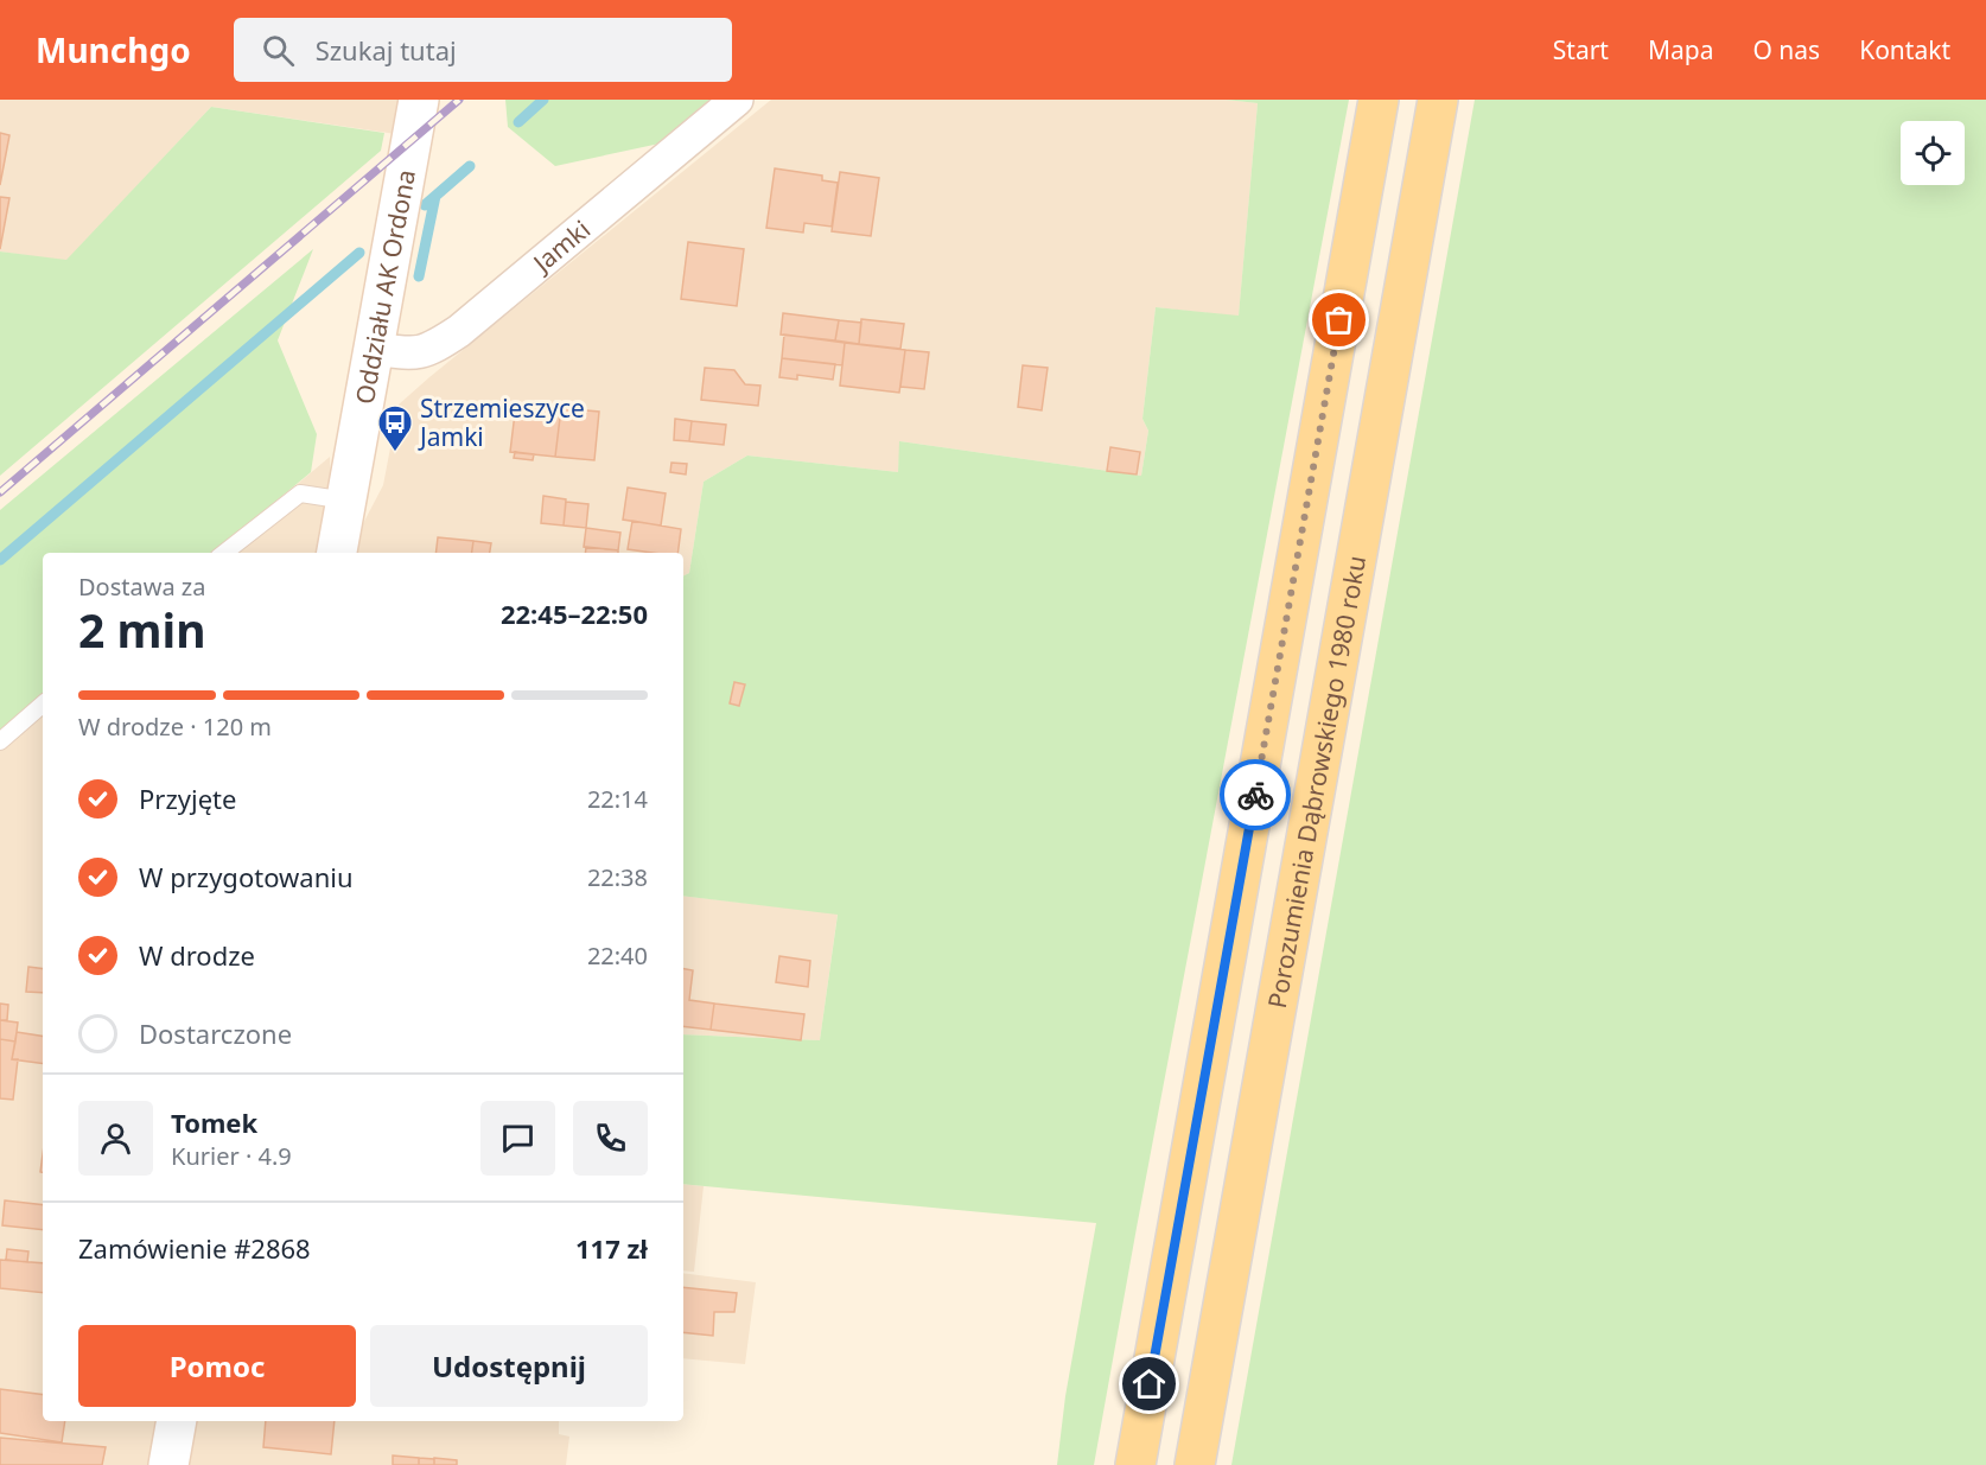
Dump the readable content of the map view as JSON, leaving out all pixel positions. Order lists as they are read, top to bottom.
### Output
{
  "streets": {
    "main road": ["Porozumienia Dąbrowskiego 1980 roku"],
    "street": ["Jamki", "Oddziału AK Ordona"]
  },
  "crossings": [
    ["Jamki", "Oddziału AK Ordona"]
  ],
  "places": {
    "bus stop": ["Strzemieszyce Jamki"]
  },
  "page": {
    "header": "Munchgo",
    "search": "Szukaj tutaj",
    "nav": [
      "Start",
      "Mapa",
      "O nas",
      "Kontakt"
    ],
    "heading": ["2 min", "Dostawa za", "22:45–22:50"],
    "panel": [
      "Tomek",
      "Kurier · 4.9",
      "Zamówienie #2868",
      "117 zł"
    ],
    "bar": "W drodze · 120 m",
    "list": [
      ["Przyjęte", "22:14"],
      ["W przygotowaniu", "22:38"],
      ["W drodze", "22:40"],
      "Dostarczone"
    ],
    "buttons": ["Pomoc", "Udostępnij"]
  }
}
